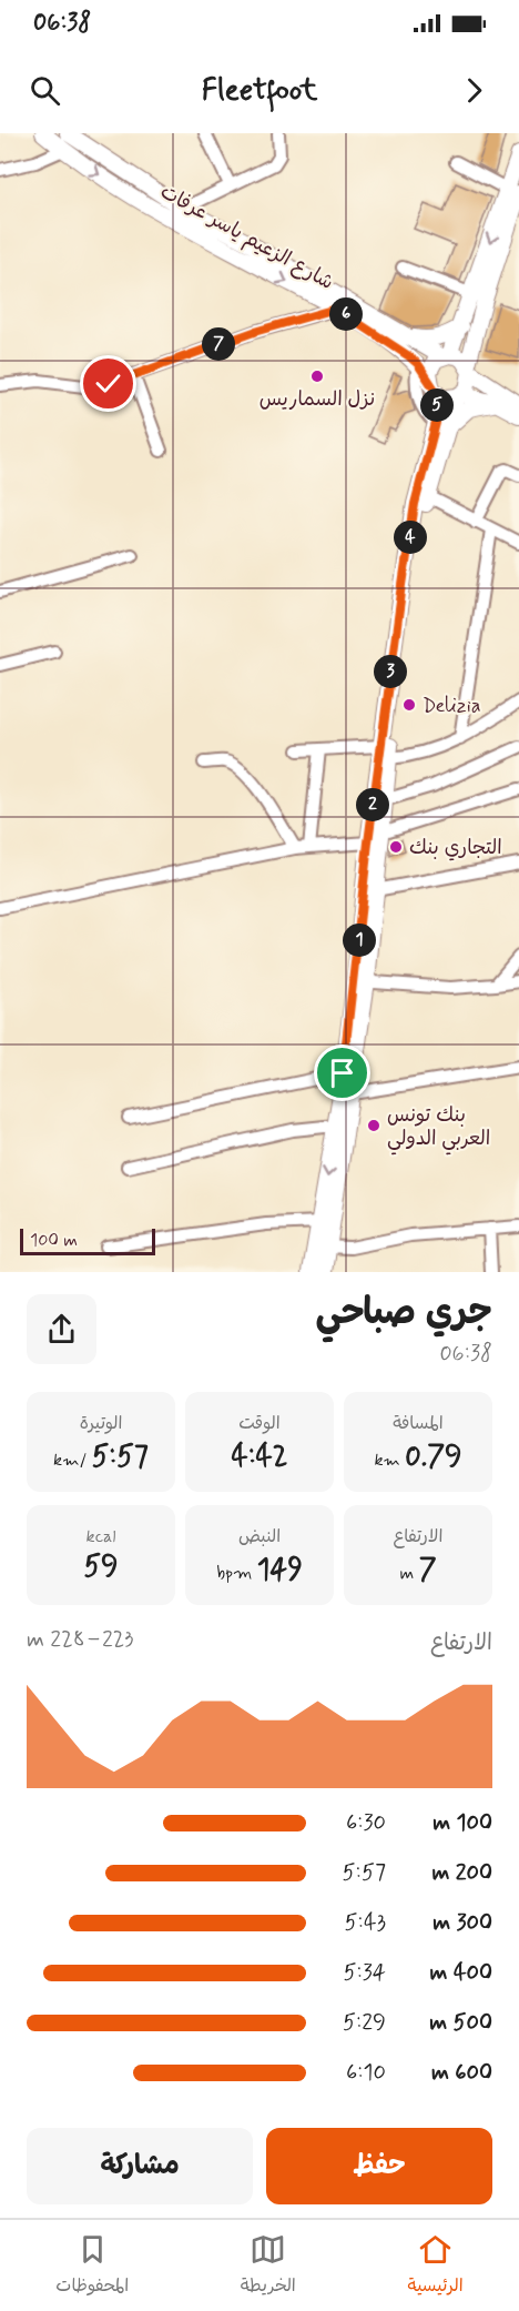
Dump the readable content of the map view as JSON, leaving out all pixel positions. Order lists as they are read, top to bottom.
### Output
{
  "streets": {
    "main road": ["شارع الزعيم ياسر عرفات"]
  },
  "places": [
    "نزل السماريس",
    "Delizia",
    "التجاري بنك",
    "بنك تونس العربي الدولي"
  ],
  "scale_bar": "100 m",
  "page": {
    "status": "06:38",
    "header": "Fleetfoot",
    "pins": [
      "6",
      "7",
      "5",
      "4",
      "3",
      "2",
      "1"
    ],
    "scale": "100 m",
    "heading": ["جري صباحي", "06:38"],
    "stats": [
      ["المسافة", "0.79 km"],
      ["الوقت", "4:42"],
      ["الوتيرة", "5:57 /km"],
      ["الارتفاع", "7 m"],
      ["النبض", "149 bpm"],
      ["kcal", "59"]
    ],
    "chart": ["الارتفاع", "223–228 m"],
    "list": [
      {
        "name": "100 m",
        "note": "6:30"
      },
      {
        "name": "200 m",
        "note": "5:57"
      },
      {
        "name": "300 m",
        "note": "5:43"
      },
      {
        "name": "400 m",
        "note": "5:34"
      },
      {
        "name": "500 m",
        "note": "5:29"
      },
      {
        "name": "600 m",
        "note": "6:10"
      }
    ],
    "buttons": ["حفظ", "مشاركة"],
    "tabs": ["الرئيسية", "الخريطة", "المحفوظات"]
  }
}
